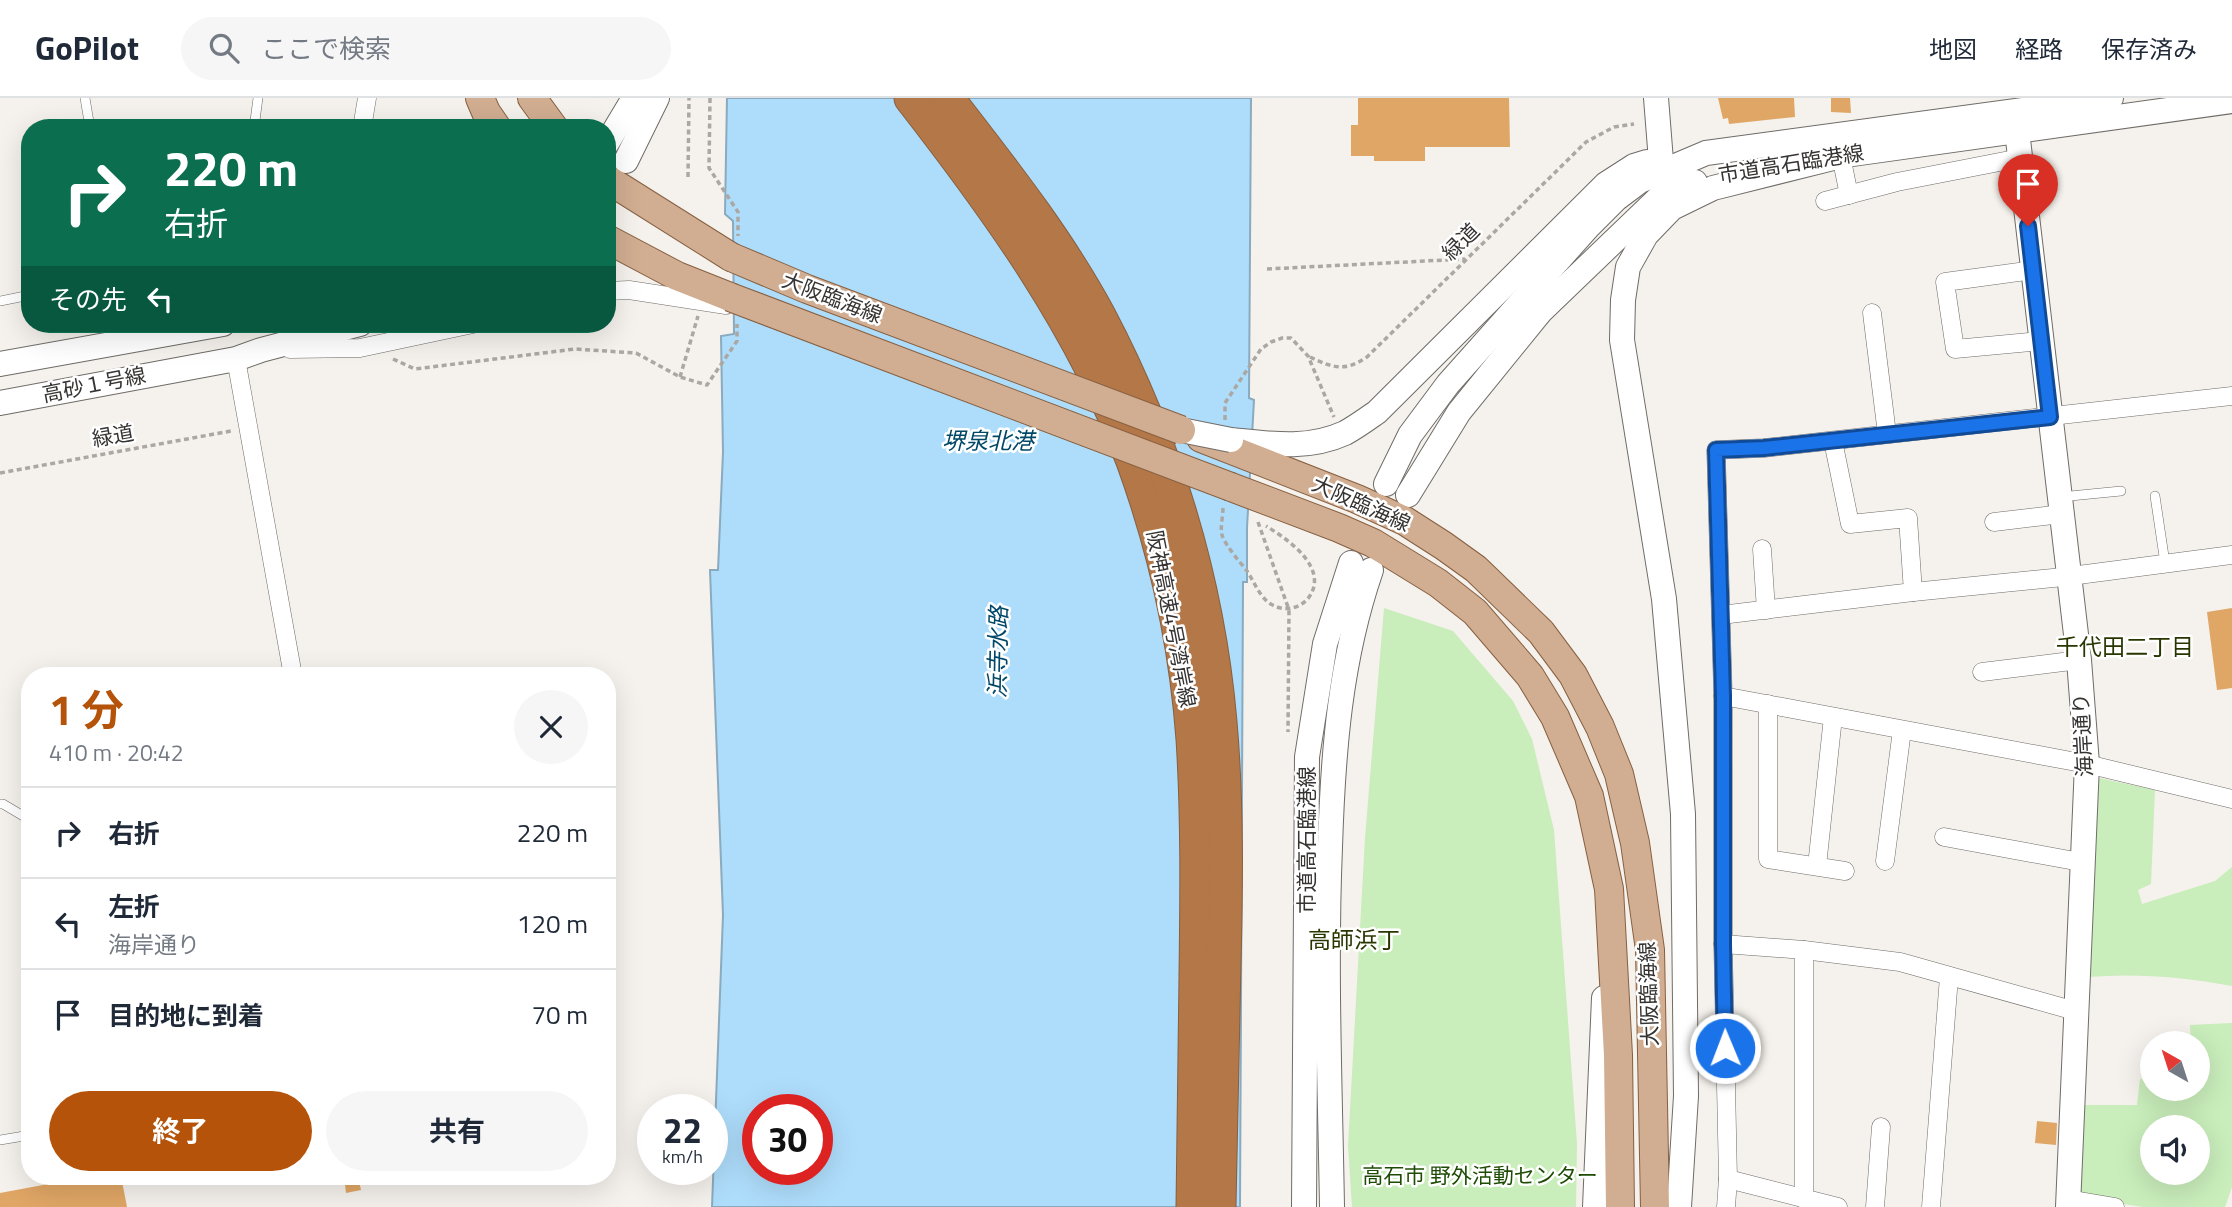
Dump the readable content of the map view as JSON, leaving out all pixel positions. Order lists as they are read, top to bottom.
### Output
{
  "streets": {
    "highway": ["阪神高速4号湾岸線"],
    "main road": ["大阪臨海線"],
    "street": ["市道高石臨港線", "高砂１号線", "海岸通り"],
    "path": ["緑道"]
  },
  "crossings": [
    ["市道高石臨港線", "海岸通り"]
  ],
  "districts": ["千代田二丁目", "高師浜丁"],
  "water": ["堺泉北港", "浜寺水路"],
  "parks": ["高石市 野外活動センター"],
  "north": "top left",
  "page": {
    "header": "GoPilot",
    "search": "ここで検索",
    "nav": ["地図", "経路", "保存済み"],
    "turn": ["220 m", "右折"],
    "then": "その先",
    "heading": ["1 分", "410 m · 20:42"],
    "list": [
      {
        "name": "右折",
        "value": "220 m"
      },
      {
        "name": "左折",
        "note": "海岸通り",
        "value": "120 m"
      },
      {
        "name": "目的地に到着",
        "value": "70 m"
      }
    ],
    "buttons": ["終了", "共有"],
    "speed": "22 km/h",
    "limit": "30"
  }
}
